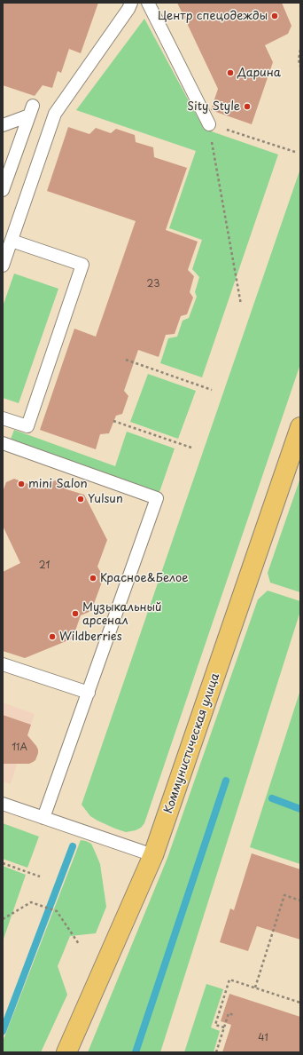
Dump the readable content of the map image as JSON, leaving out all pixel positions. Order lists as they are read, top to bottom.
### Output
{
  "streets": {
    "main road": ["Коммунистическая улица"]
  },
  "places": [
    "Центр спецодежды",
    "Дарина",
    "Sity Style",
    "mini Salon",
    "Yulsun",
    "Красное&Белое",
    "Музыкальный арсенал",
    "Wildberries"
  ],
  "house_numbers": [
    "23",
    "21",
    "11А",
    "41"
  ]
}
